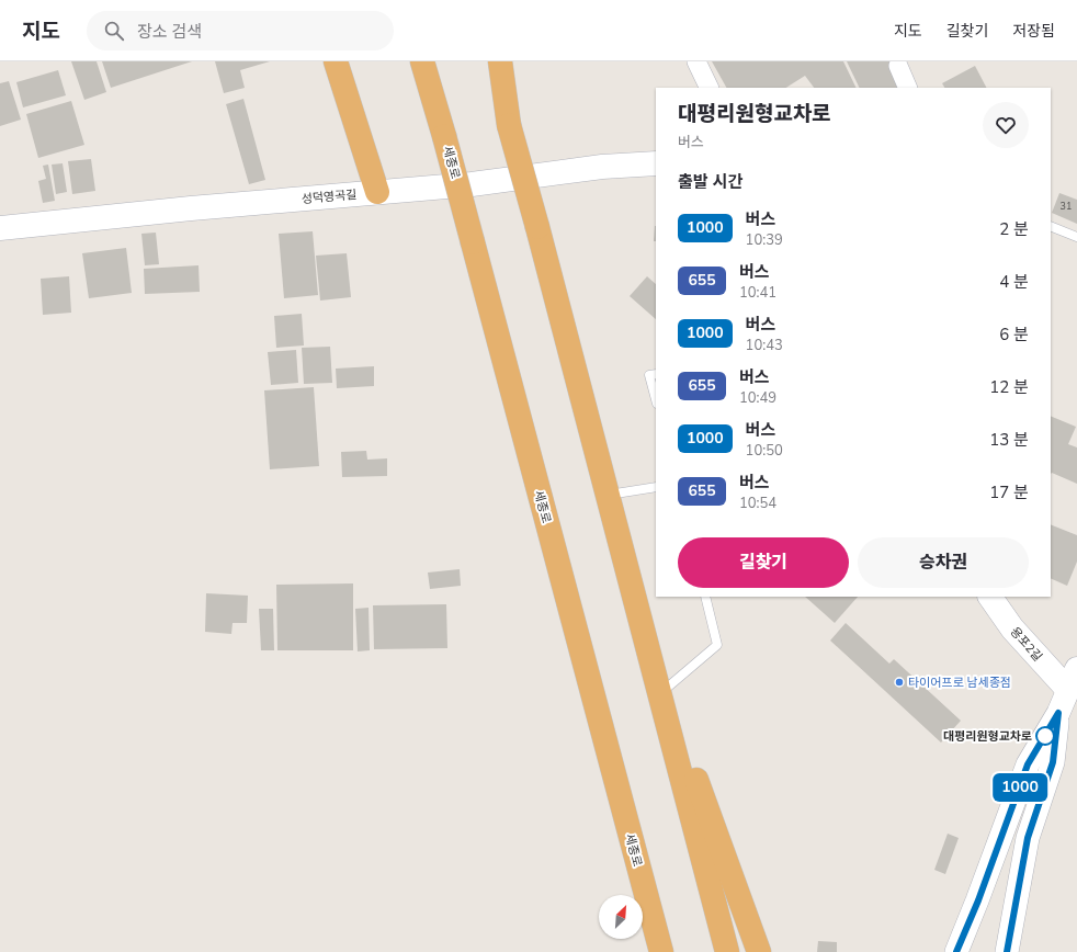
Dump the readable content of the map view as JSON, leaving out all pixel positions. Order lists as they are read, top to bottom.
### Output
{
  "streets": {
    "highway": ["세종로"],
    "main road": ["성덕영곡길", "용포2길"]
  },
  "places": ["타이어프로 남세종점", "대평리원형교차로"],
  "lines": ["bus line 1000"],
  "house_numbers": ["31"],
  "north": "top right",
  "page": {
    "header": "지도",
    "search": "장소 검색",
    "nav": ["지도", "길찾기", "저장됨"],
    "on_map": "1000",
    "heading": [
      ["대평리원형교차로", "버스"],
      "출발 시간"
    ],
    "list": [
      {
        "mark": "1000",
        "name": "버스",
        "note": "10:39",
        "value": "2 분"
      },
      {
        "mark": "655",
        "name": "버스",
        "note": "10:41",
        "value": "4 분"
      },
      {
        "mark": "1000",
        "name": "버스",
        "note": "10:43",
        "value": "6 분"
      },
      {
        "mark": "655",
        "name": "버스",
        "note": "10:49",
        "value": "12 분"
      },
      {
        "mark": "1000",
        "name": "버스",
        "note": "10:50",
        "value": "13 분"
      },
      {
        "mark": "655",
        "name": "버스",
        "note": "10:54",
        "value": "17 분"
      }
    ],
    "buttons": ["길찾기", "승차권"]
  }
}
